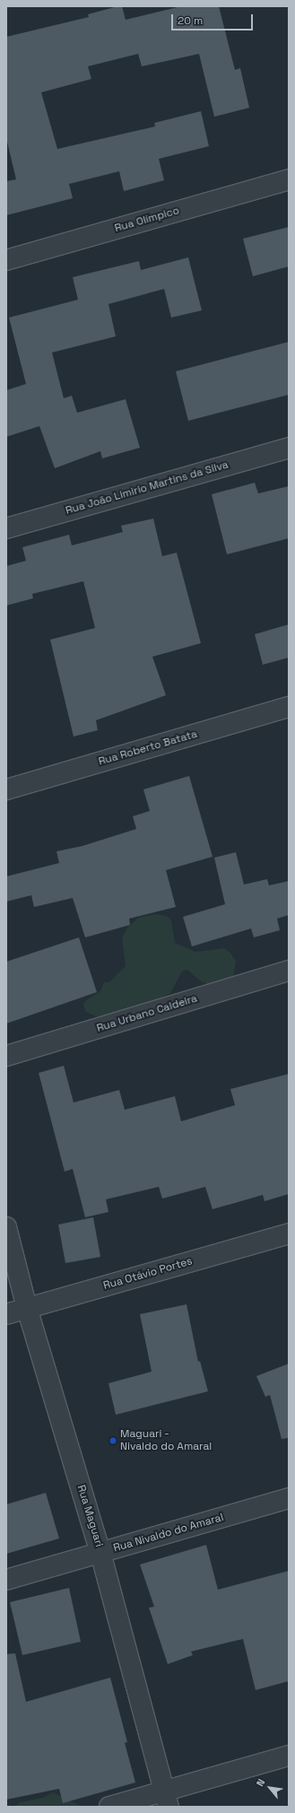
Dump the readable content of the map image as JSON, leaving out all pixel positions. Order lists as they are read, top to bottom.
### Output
{
  "streets": {
    "street": [
      "Rua Olímpico",
      "Rua João Limirio Martins da Silva",
      "Rua Roberto Batata",
      "Rua Urbano Caldeira",
      "Rua Otávio Portes",
      "Rua Maguari",
      "Rua Nivaldo do Amaral"
    ]
  },
  "crossings": [
    ["Rua Otávio Portes", "Rua Maguari"],
    ["Rua Maguari", "Rua Nivaldo do Amaral"]
  ],
  "places": ["Maguari - Nivaldo do Amaral"],
  "scale_bar": "20 m",
  "north": "top left"
}
